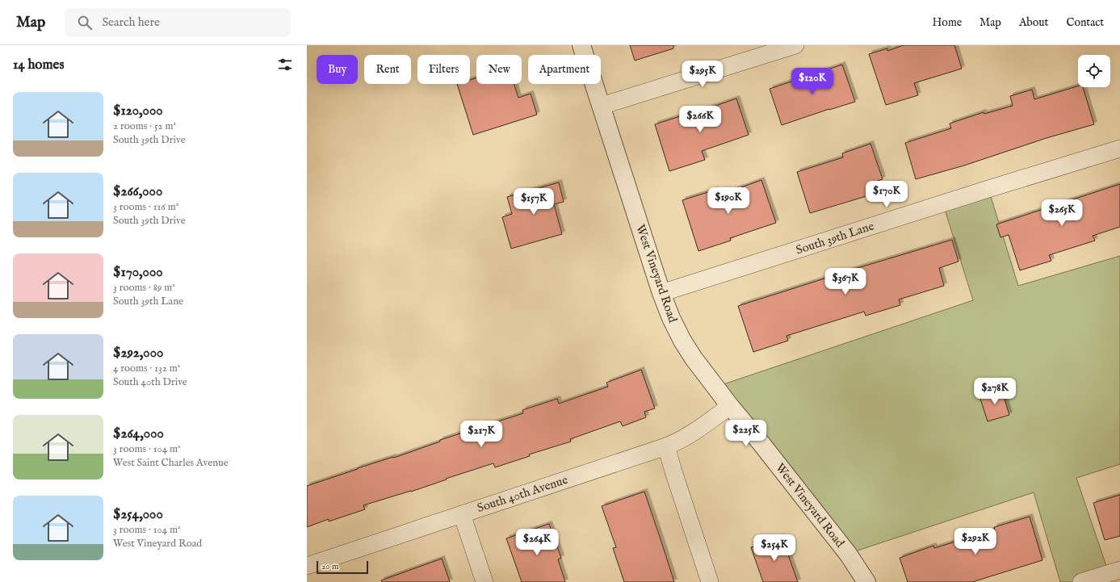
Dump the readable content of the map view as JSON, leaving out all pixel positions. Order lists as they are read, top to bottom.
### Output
{
  "streets": {
    "street": ["South 39th Lane", "West Vineyard Road", "South 40th Avenue"]
  },
  "crossings": [
    ["South 39th Lane", "West Vineyard Road"],
    ["West Vineyard Road", "South 40th Avenue"]
  ],
  "scale_bar": "20 m",
  "page": {
    "header": "Map",
    "search": "Search here",
    "nav": [
      "Home",
      "Map",
      "About",
      "Contact"
    ],
    "heading": "14 homes",
    "chip": [
      "Buy",
      "Rent",
      "Filters",
      "New",
      "Apartment"
    ],
    "price": [
      "$295K",
      "$120K",
      "$266K",
      "$170K",
      "$190K",
      "$157K",
      "$265K",
      "$367K",
      "$278K",
      "$225K",
      "$217K",
      "$292K",
      "$264K",
      "$254K"
    ],
    "list": [
      {
        "name": "$120,000",
        "note": "2 rooms · 52 m² · South 39th Drive"
      },
      {
        "name": "$266,000",
        "note": "3 rooms · 116 m² · South 39th Drive"
      },
      {
        "name": "$170,000",
        "note": "3 rooms · 89 m² · South 39th Lane"
      },
      {
        "name": "$292,000",
        "note": "4 rooms · 132 m² · South 40th Drive"
      },
      {
        "name": "$264,000",
        "note": "3 rooms · 104 m² · West Saint Charles Avenue"
      },
      {
        "name": "$254,000",
        "note": "3 rooms · 104 m² · West Vineyard Road"
      }
    ],
    "scale": "20 m"
  }
}
